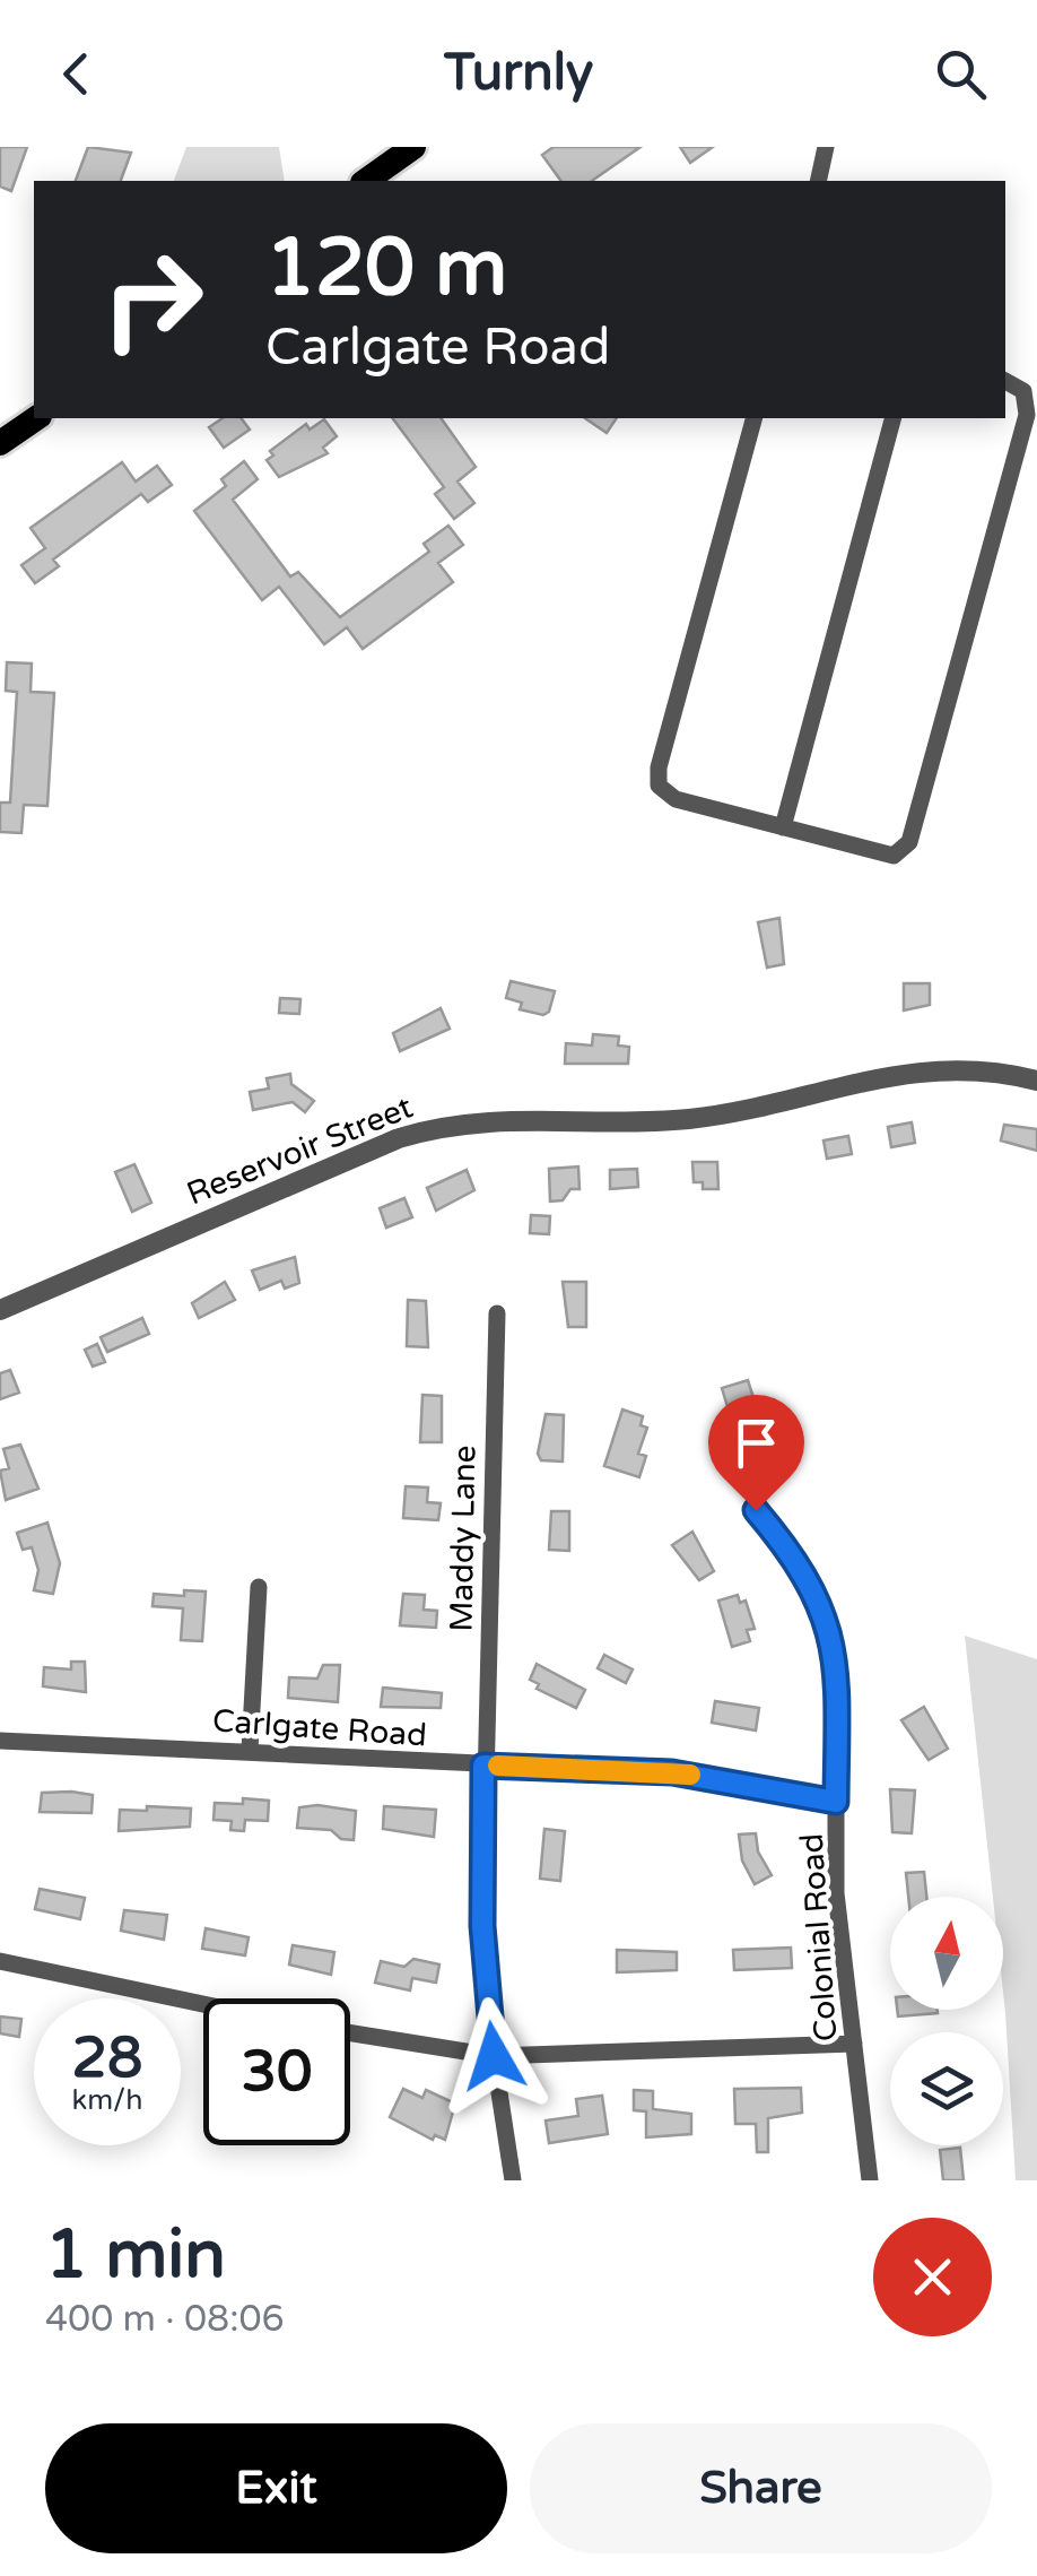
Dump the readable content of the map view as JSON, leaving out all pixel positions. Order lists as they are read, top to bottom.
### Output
{
  "streets": {
    "street": [
      "Reservoir Street",
      "Maddy Lane",
      "Carlgate Road",
      "Colonial Road"
    ]
  },
  "crossings": [
    ["Maddy Lane", "Carlgate Road"],
    ["Carlgate Road", "Colonial Road"]
  ],
  "north": "top",
  "page": {
    "header": "Turnly",
    "turn": ["120 m", "Carlgate Road"],
    "speed": "28 km/h",
    "limit": "30",
    "heading": ["1 min", "400 m · 08:06"],
    "buttons": ["Exit", "Share"]
  }
}
